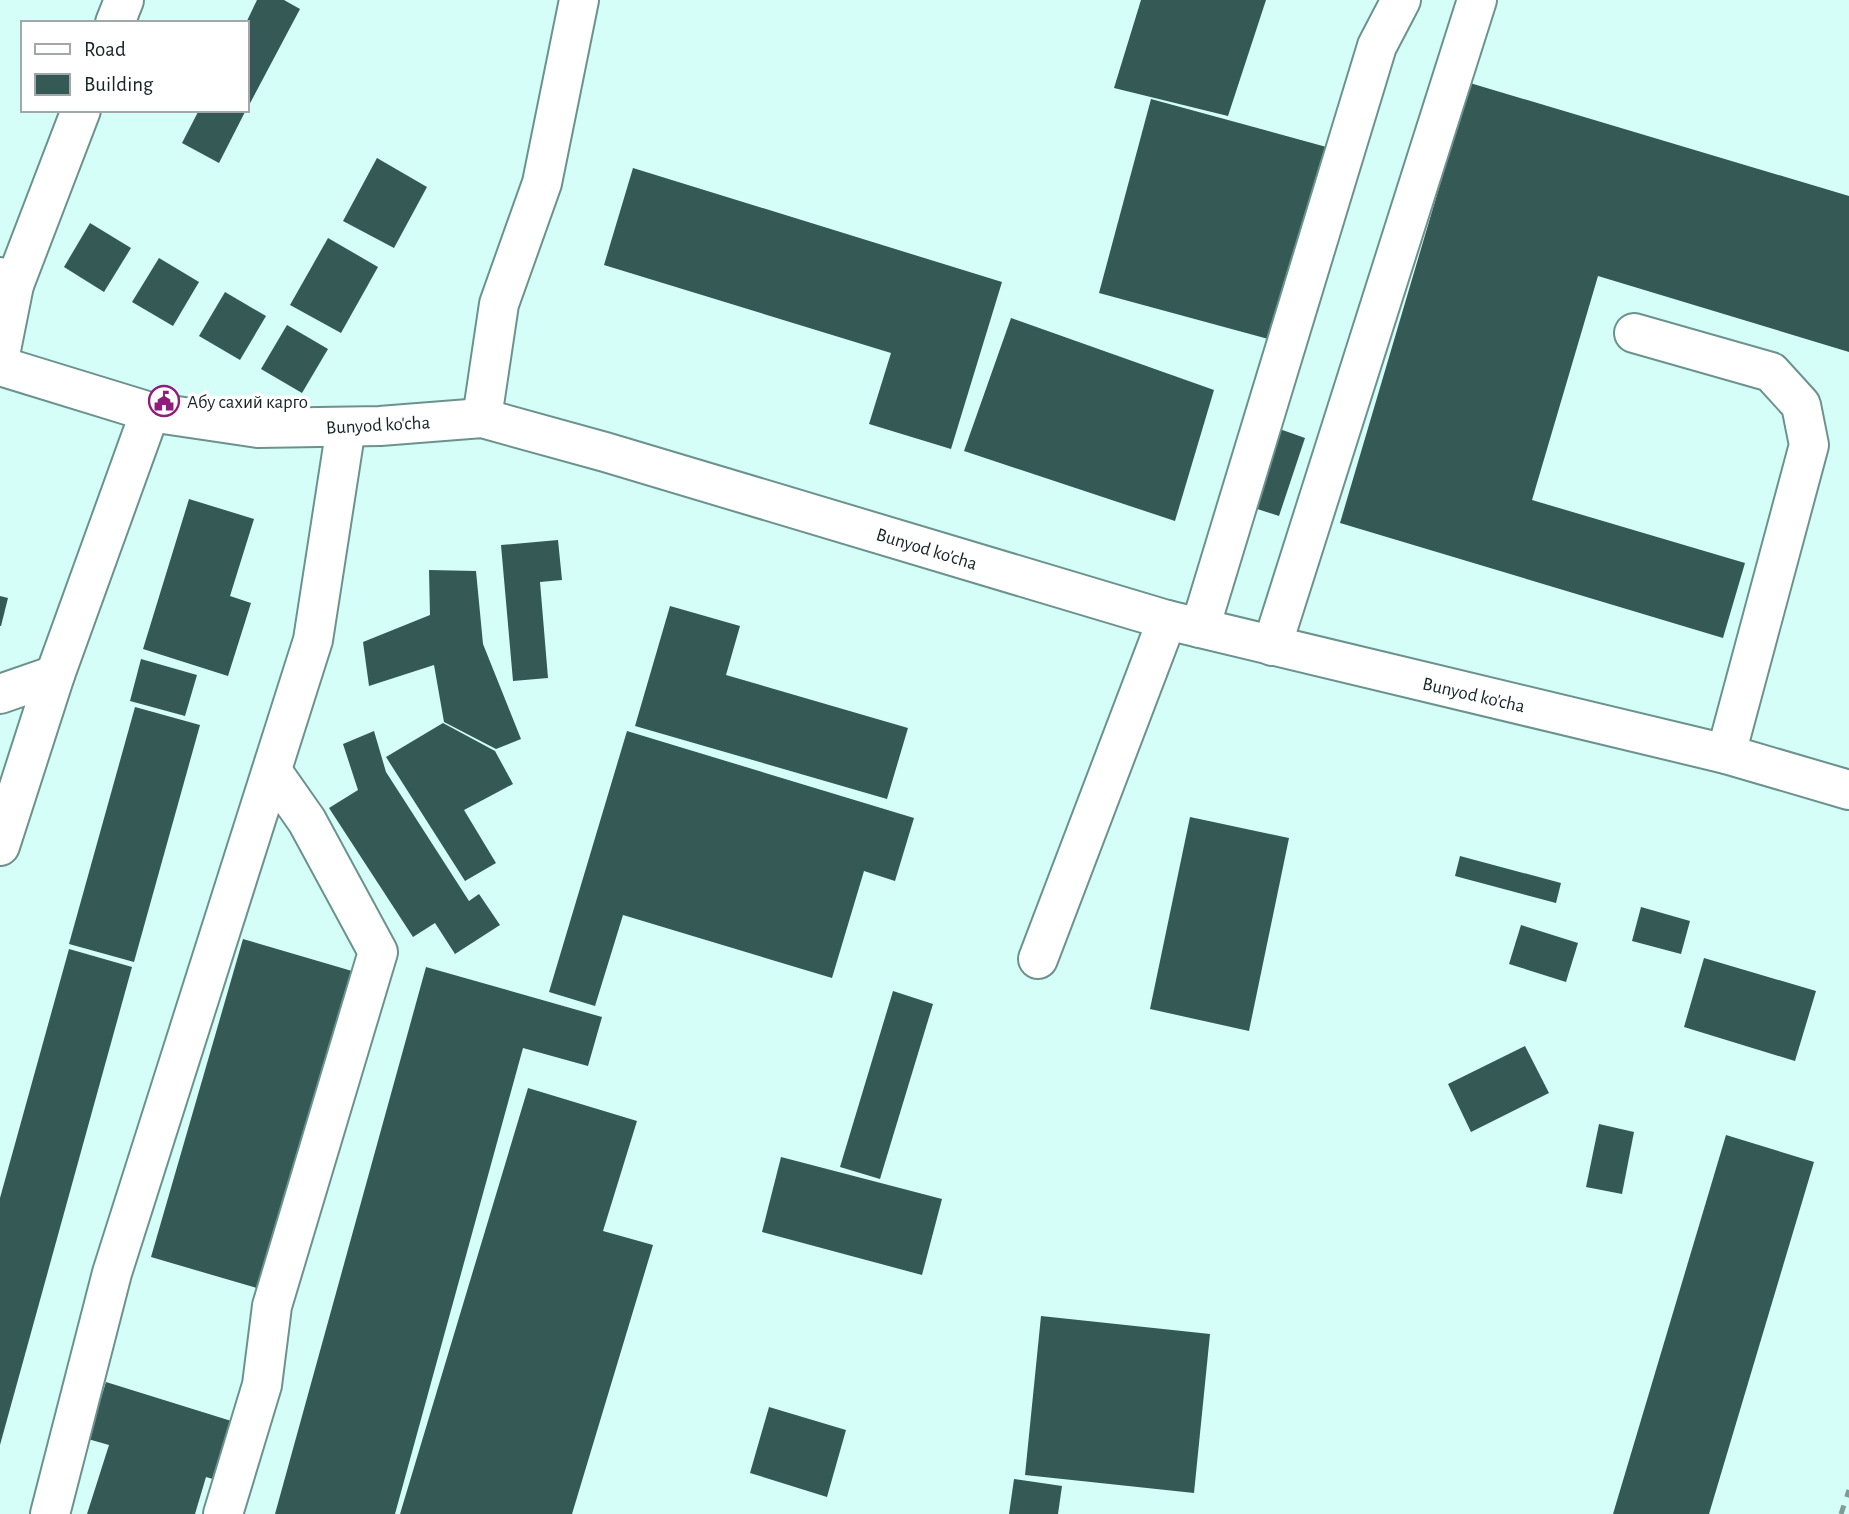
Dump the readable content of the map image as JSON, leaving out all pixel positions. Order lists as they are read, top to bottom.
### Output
{
  "streets": {
    "street": ["Bunyod ko'cha"]
  },
  "places": {
    "public building": ["Абу сахий карго"]
  },
  "legend": ["Road", "Building"]
}
